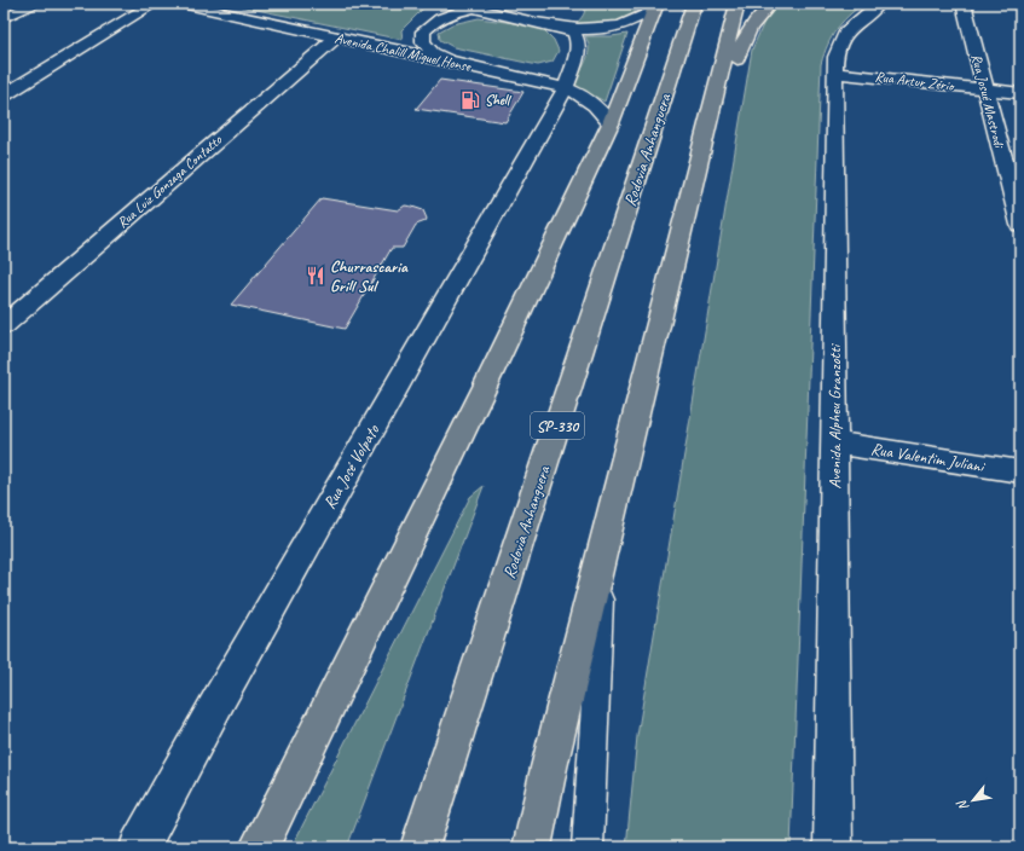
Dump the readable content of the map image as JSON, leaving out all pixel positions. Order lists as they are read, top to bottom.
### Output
{
  "streets": {
    "highway": ["Rodovia Anhanguera", "SP-330"],
    "street": [
      "Avenida Chalill Miguel Honse",
      "Rua Artur Zério",
      "Rua Josué Mastrodi",
      "Rua Luiz Gonzaga Contatto",
      "Avenida Alpheu Granzotti",
      "Rua Valentim Juliani",
      "Rua José Volpato"
    ]
  },
  "crossings": [
    ["Avenida Chalill Miguel Honse", "Rua Luiz Gonzaga Contatto"],
    ["Avenida Chalill Miguel Honse", "Rua José Volpato"],
    ["Rua Artur Zério", "Rua Josué Mastrodi"],
    ["Rua Artur Zério", "Avenida Alpheu Granzotti"],
    ["Avenida Alpheu Granzotti", "Rua Valentim Juliani"]
  ],
  "places": {
    "fuel station": ["Shell"],
    "restaurant": ["Churrascaria Grill Sul"]
  },
  "north": "bottom left"
}
